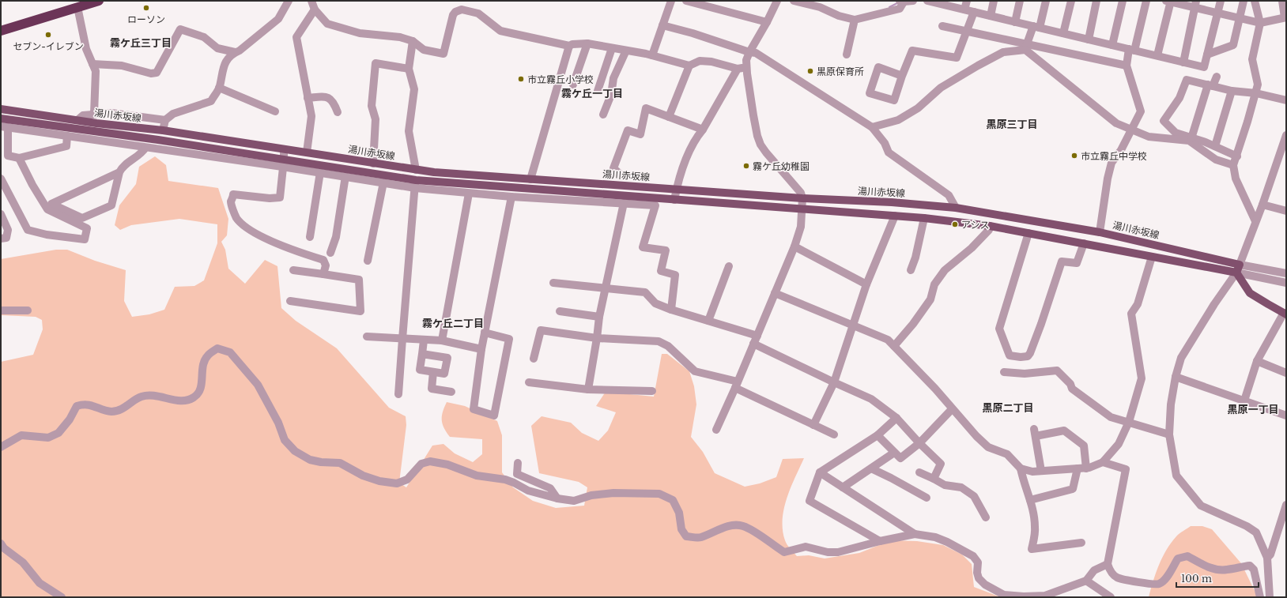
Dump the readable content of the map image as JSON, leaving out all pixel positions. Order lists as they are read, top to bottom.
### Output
{
  "streets": {
    "main road": ["湯川赤坂線"]
  },
  "districts": [
    "霧ケ丘三丁目",
    "霧ケ丘一丁目",
    "黒原三丁目",
    "霧ケ丘二丁目",
    "黒原二丁目",
    "黒原一丁目"
  ],
  "places": [
    "ローソン",
    "セブン-イレブン",
    "黒原保育所",
    "市立霧丘小学校",
    "市立霧丘中学校",
    "霧ケ丘幼稚園",
    "アシス"
  ],
  "scale_bar": "100 m"
}
